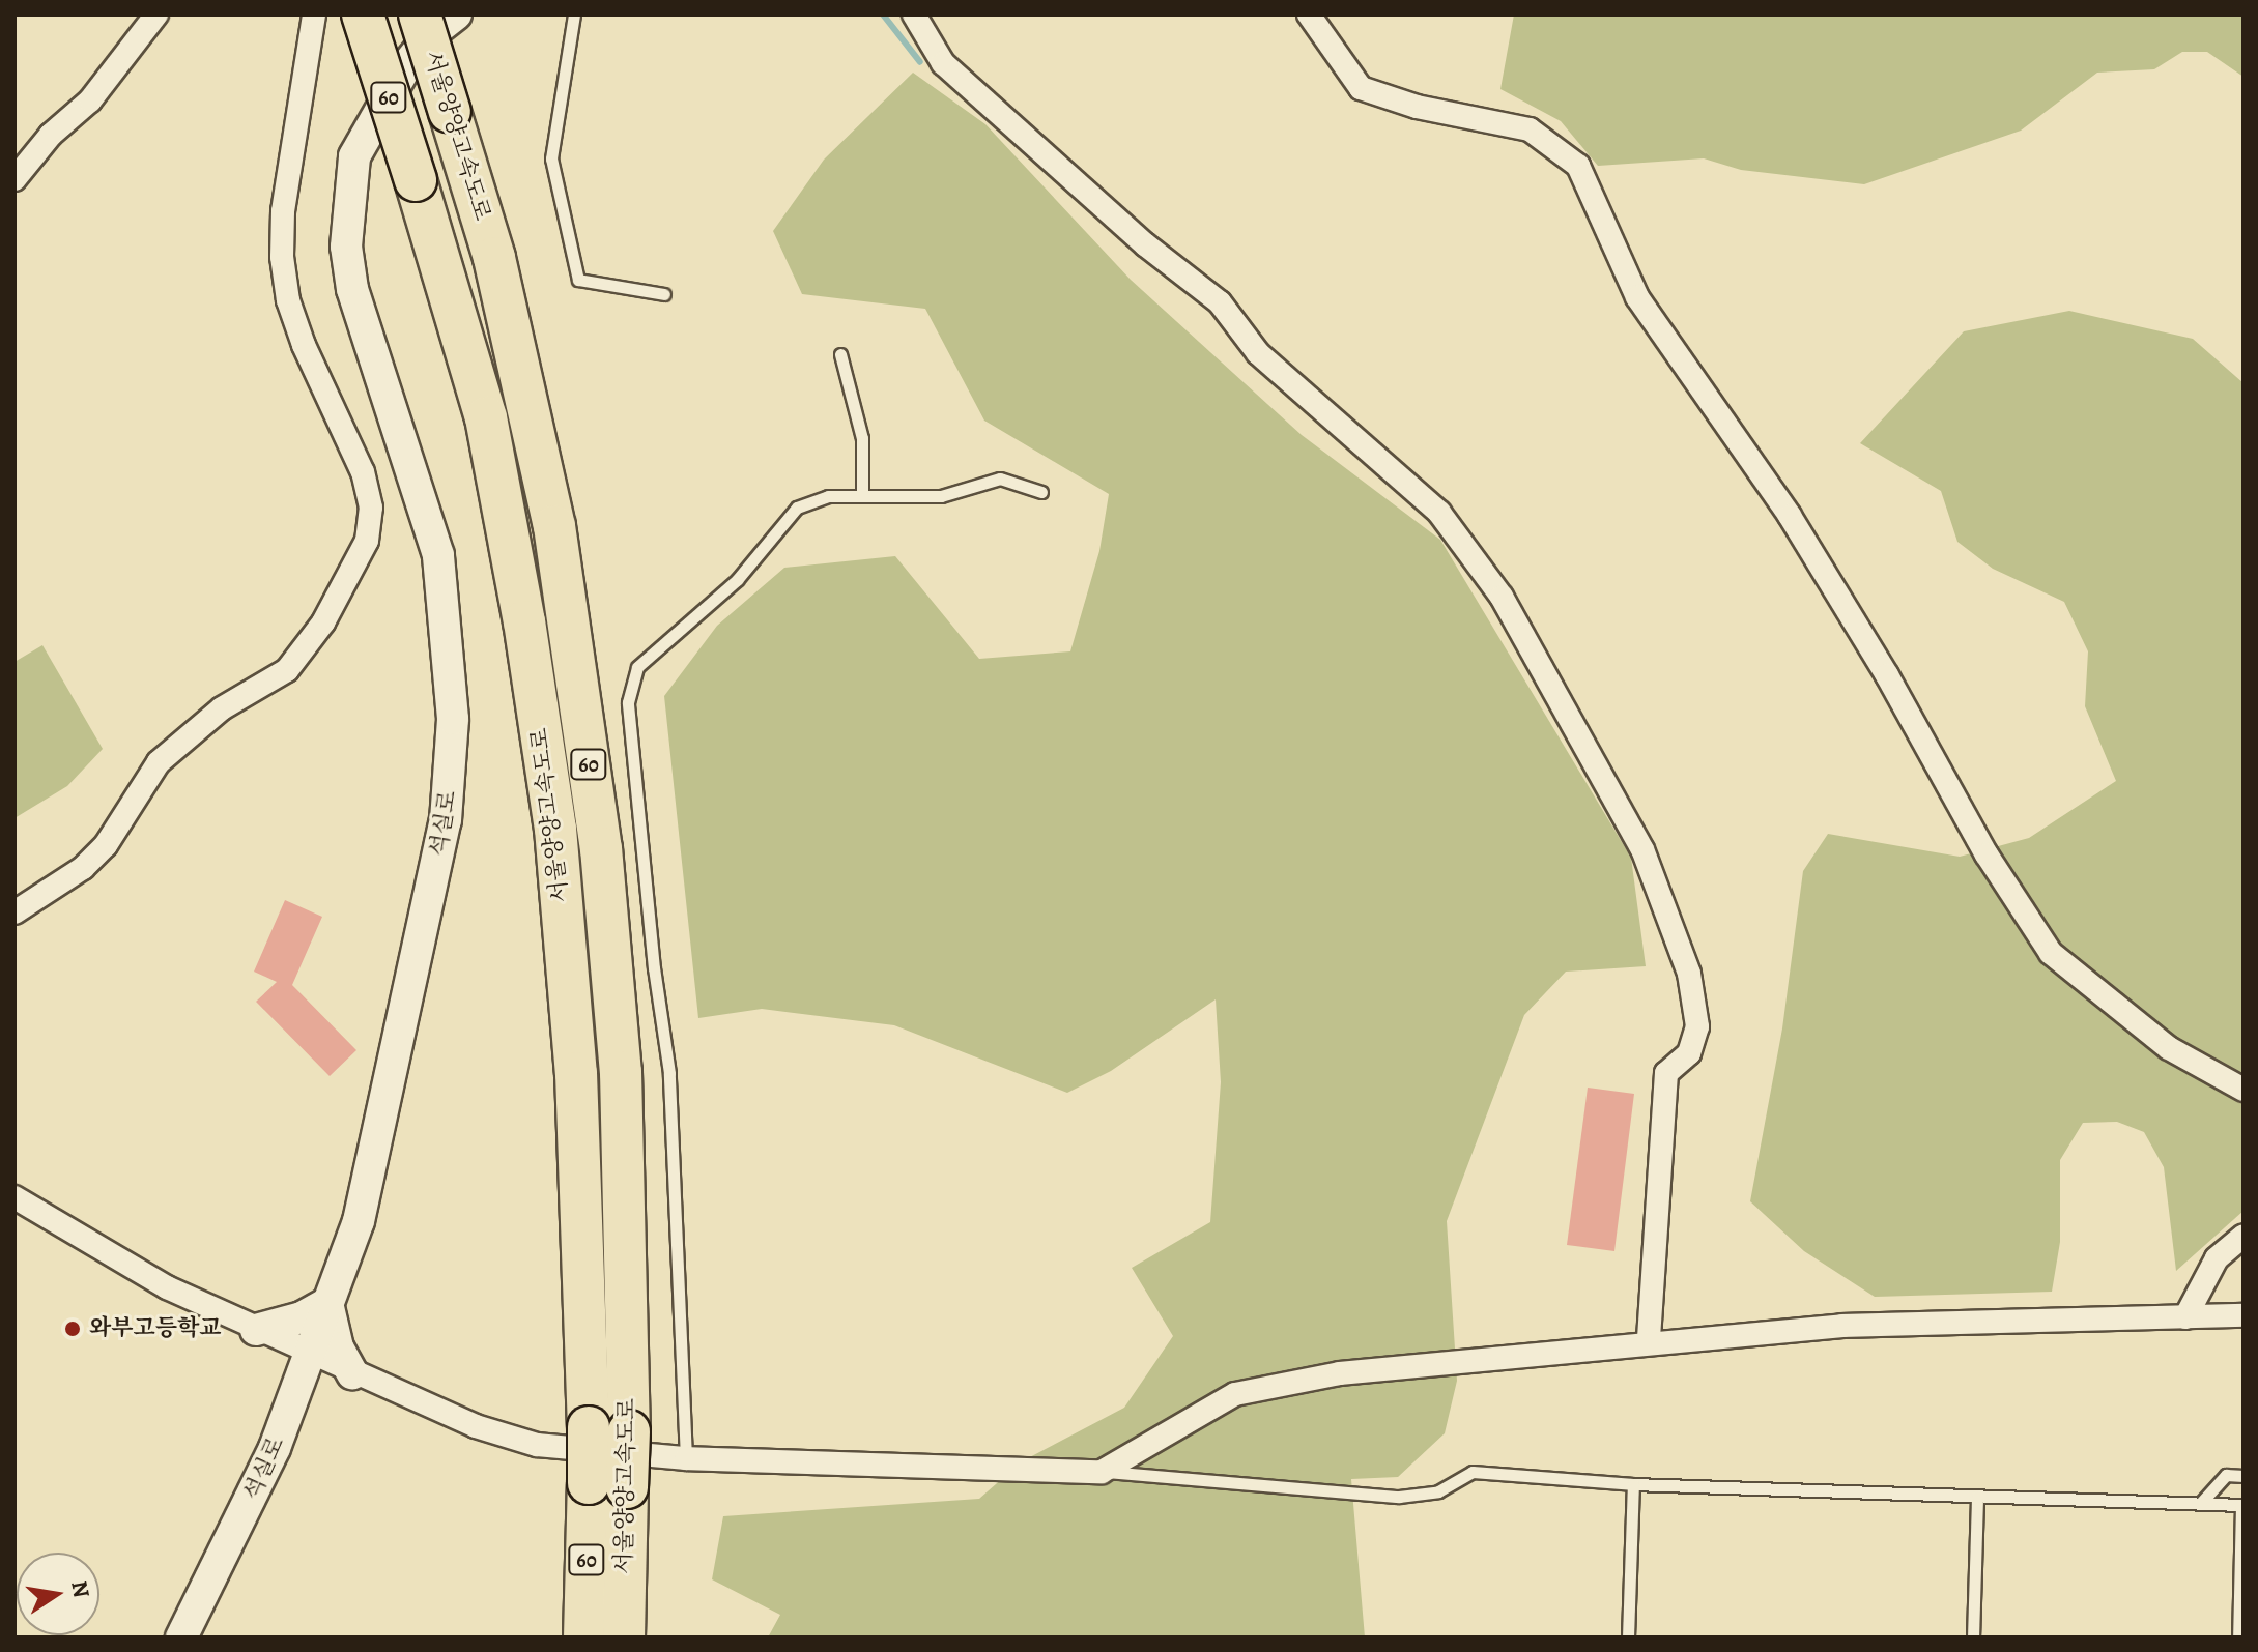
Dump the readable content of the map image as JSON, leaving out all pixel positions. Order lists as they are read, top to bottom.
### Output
{
  "streets": {
    "highway": ["60", "서울양양고속도로"],
    "main road": ["석실로"]
  },
  "places": ["와부고등학교"],
  "north": "right"
}
